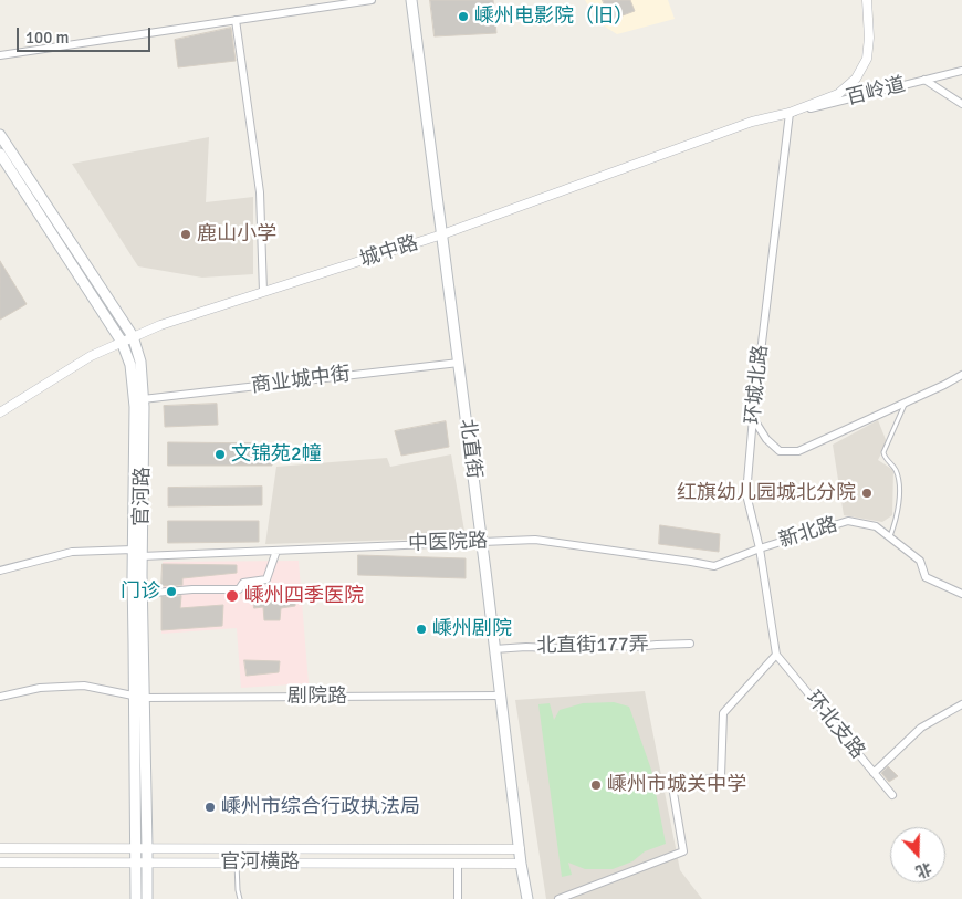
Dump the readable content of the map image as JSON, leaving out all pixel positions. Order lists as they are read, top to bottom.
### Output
{
  "streets": {
    "main road": ["北直街", "官河路"],
    "street": [
      "百岭道",
      "城中路",
      "商业城中街",
      "环城北路",
      "新北路",
      "中医院路",
      "北直街177弄",
      "剧院路",
      "环北支路",
      "官河横路"
    ]
  },
  "crossings": [
    ["百岭道", "城中路"],
    ["百岭道", "环城北路"],
    ["城中路", "环城北路"],
    ["城中路", "北直街"],
    ["城中路", "官河路"],
    ["商业城中街", "北直街"],
    ["商业城中街", "官河路"],
    ["环城北路", "新北路"],
    ["环城北路", "中医院路"],
    ["环城北路", "环北支路"],
    ["北直街", "中医院路"],
    ["北直街", "北直街177弄"],
    ["北直街", "剧院路"],
    ["北直街", "官河横路"],
    ["官河路", "中医院路"],
    ["官河路", "剧院路"],
    ["官河路", "官河横路"],
    ["新北路", "中医院路"]
  ],
  "places": [
    "嵊州电影院（旧）",
    "鹿山小学",
    "文锦苑2幢",
    "红旗幼儿园城北分院",
    "门诊",
    "嵊州四季医院",
    "嵊州剧院",
    "嵊州市城关中学",
    "嵊州市综合行政执法局"
  ],
  "scale_bar": "100 m",
  "north": "bottom"
}
